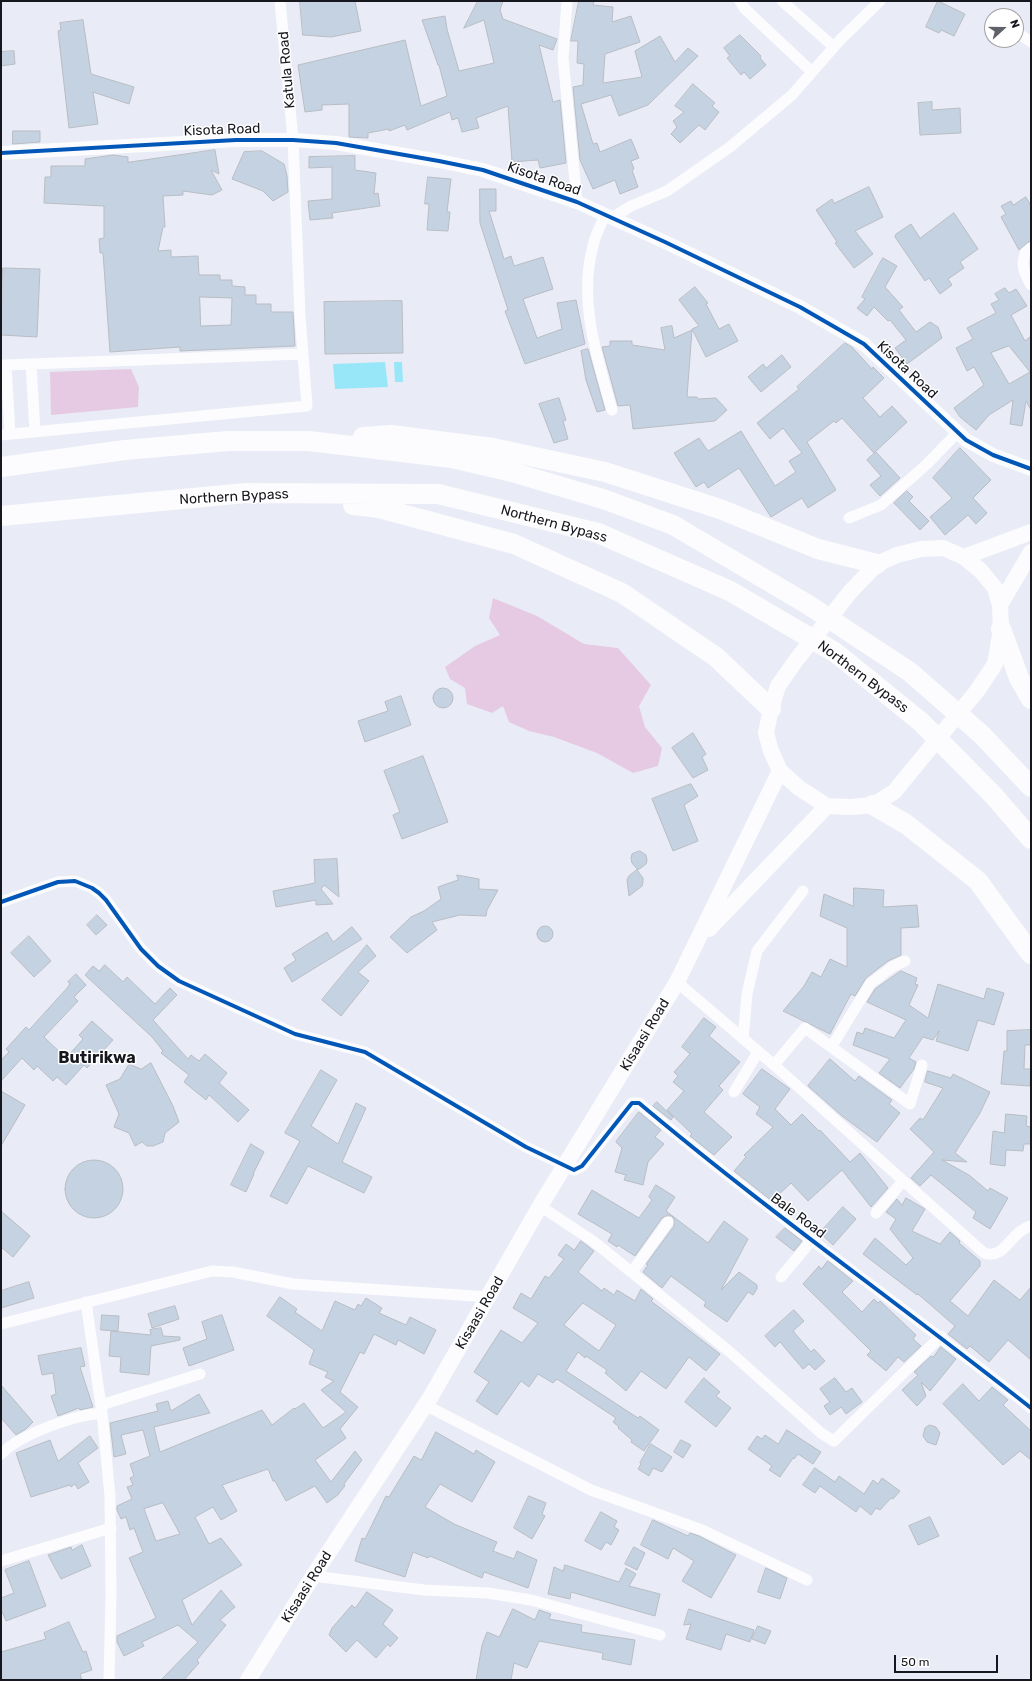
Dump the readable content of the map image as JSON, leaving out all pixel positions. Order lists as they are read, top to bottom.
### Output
{
  "streets": {
    "highway": ["Northern Bypass"],
    "main road": ["Kisaasi Road"],
    "street": ["Katula Road", "Kisota Road", "Bale Road"]
  },
  "crossings": [
    ["Katula Road", "Kisota Road"],
    ["Kisaasi Road", "Bale Road"]
  ],
  "districts": ["Butirikwa"],
  "scale_bar": "50 m",
  "north": "right"
}
